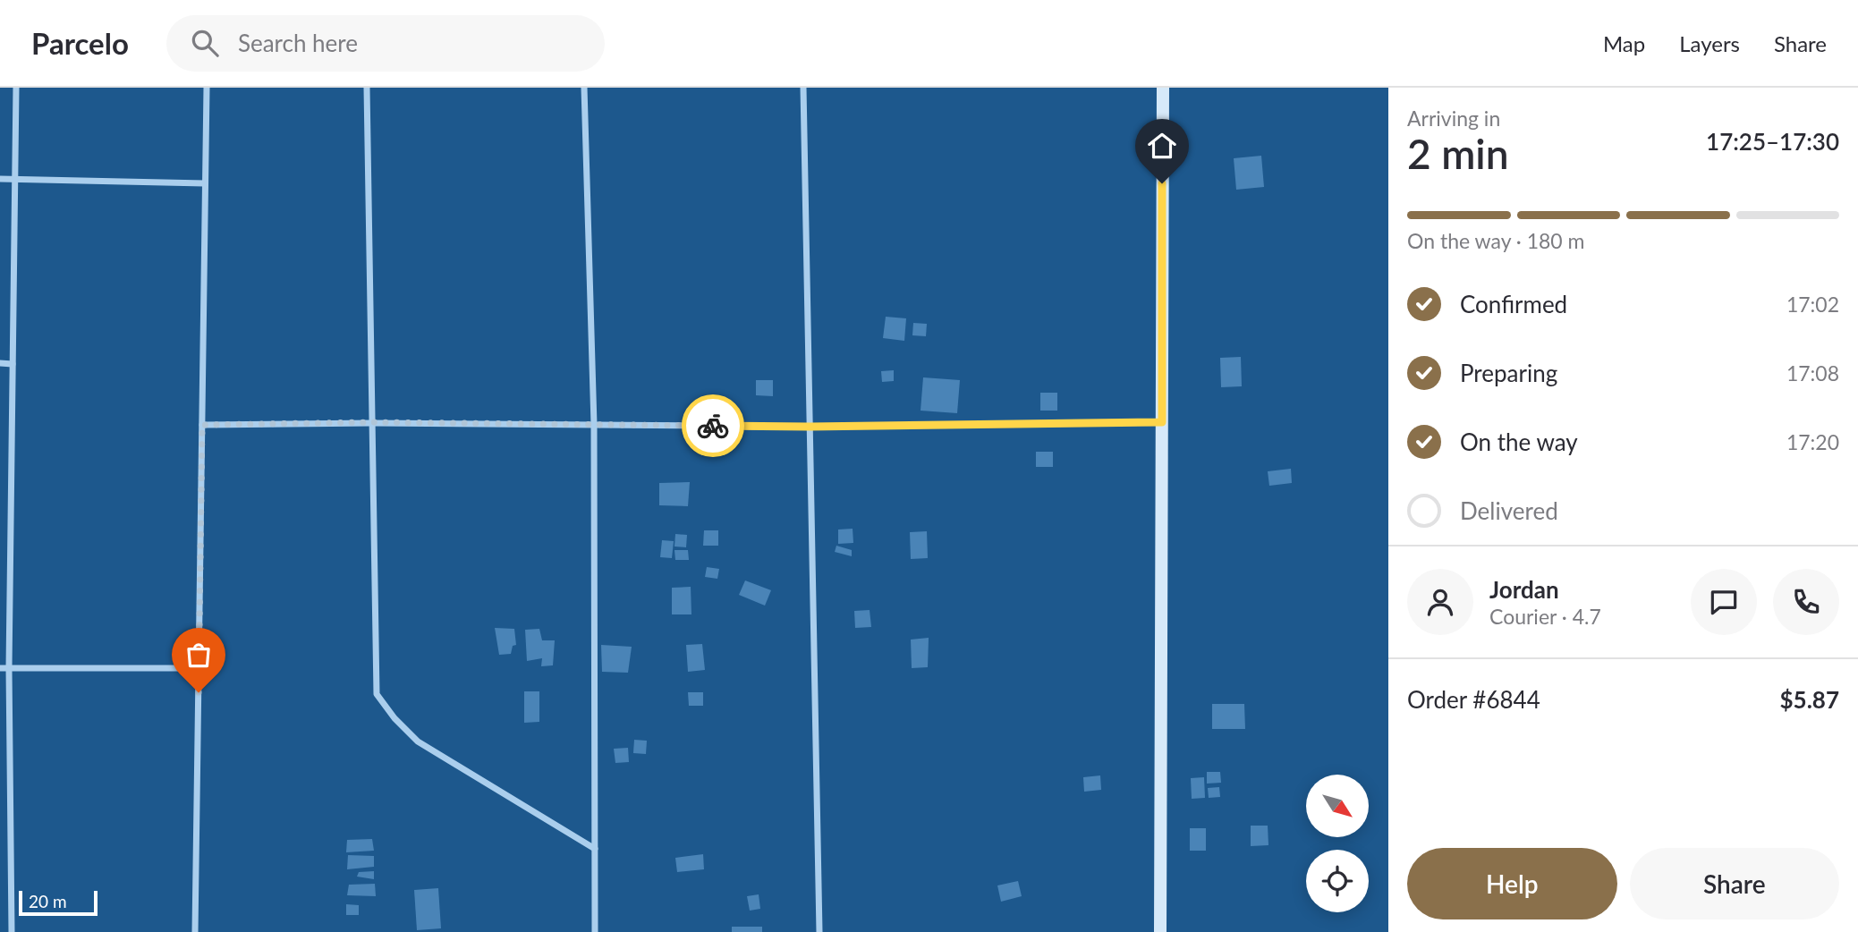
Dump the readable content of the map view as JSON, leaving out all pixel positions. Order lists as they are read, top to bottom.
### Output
{
  "scale_bar": "20 m",
  "north": "bottom right",
  "page": {
    "header": "Parcelo",
    "search": "Search here",
    "nav": ["Map", "Layers", "Share"],
    "heading": ["2 min", "Arriving in", "17:25–17:30"],
    "panel": [
      "Jordan",
      "Courier · 4.7",
      "Order #6844",
      "$5.87"
    ],
    "bar": "On the way · 180 m",
    "list": [
      ["Confirmed", "17:02"],
      ["Preparing", "17:08"],
      ["On the way", "17:20"],
      "Delivered"
    ],
    "buttons": ["Help", "Share"],
    "scale": "20 m"
  }
}
